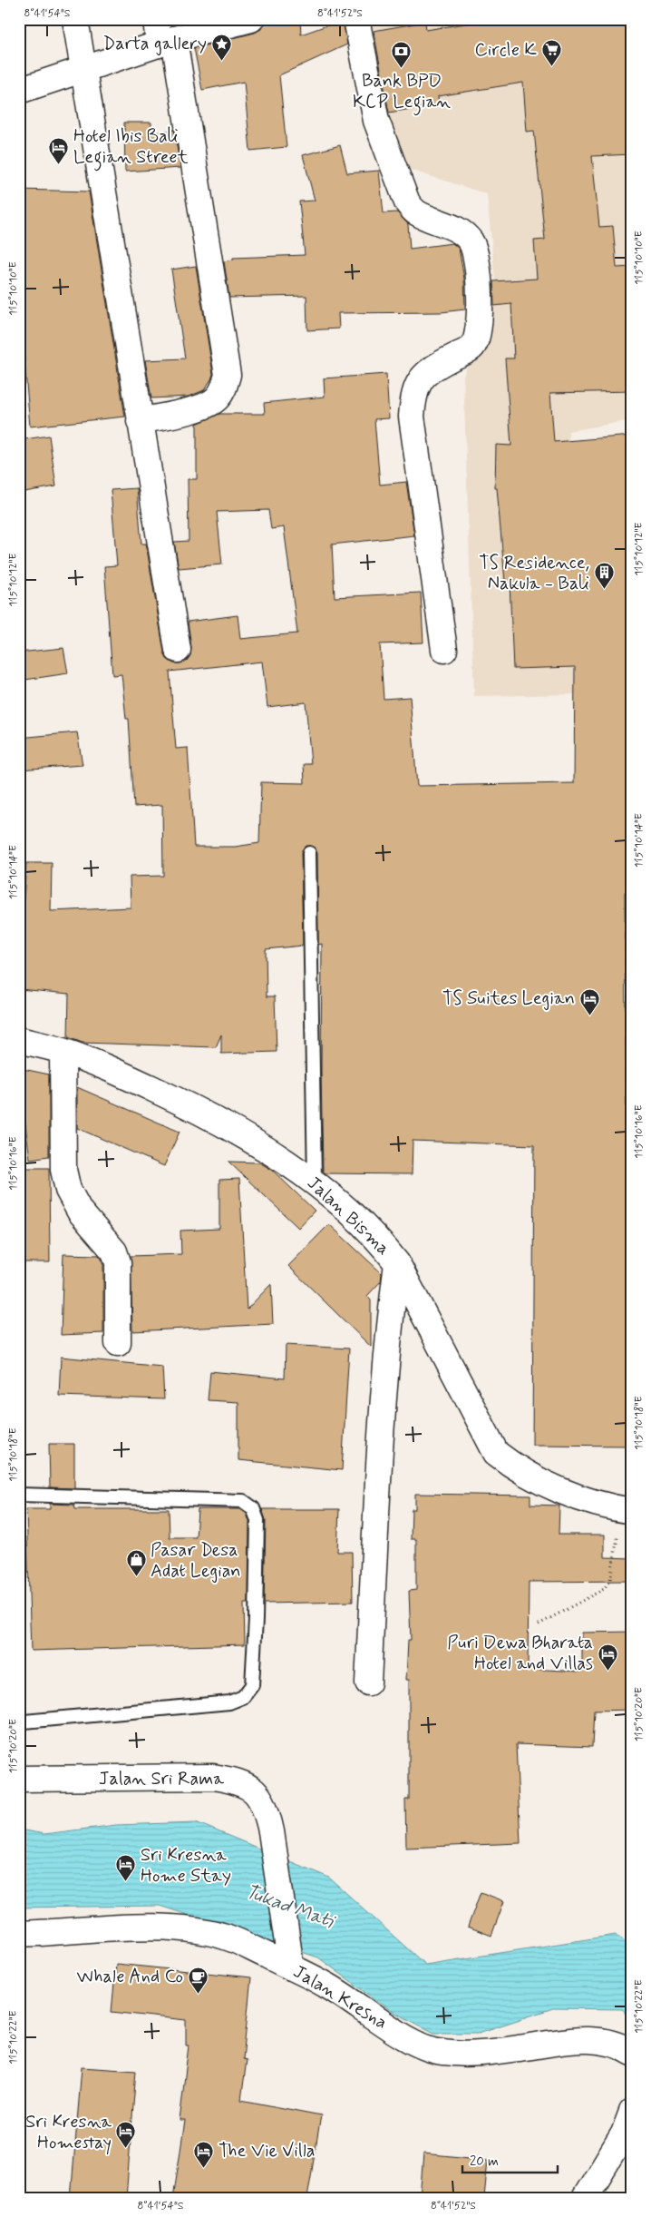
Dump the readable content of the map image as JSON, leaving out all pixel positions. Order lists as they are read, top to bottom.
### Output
{
  "streets": {
    "street": ["Jalan Bisma", "Jalan Sri Rama", "Jalan Kresna"]
  },
  "crossings": [
    ["Jalan Sri Rama", "Jalan Kresna"]
  ],
  "water": ["Tukad Mati"],
  "places": {
    "place": ["Darta gallery"],
    "supermarket": ["Circle K"],
    "bank": ["Bank BPD KCP Legian"],
    "hotel": [
      "Hotel Ibis Bali Legian Street",
      "TS Suites Legian",
      "Puri Dewa Bharata Hotel and Villas",
      "Sri Kresna Home Stay",
      "Sri Kresna Homestay",
      "The Vie Villa"
    ],
    "building": ["TS Residence, Nakula - Bali"],
    "shop": ["Pasar Desa Adat Legian"],
    "cafe": ["Whale And Co"]
  },
  "scale_bar": "20 m",
  "coordinates": [
    "8°41'54\"S",
    "8°41'52\"S",
    "115°10'10\"E",
    "115°10'12\"E",
    "115°10'14\"E",
    "115°10'16\"E",
    "115°10'18\"E",
    "115°10'20\"E",
    "115°10'22\"E"
  ]
}
